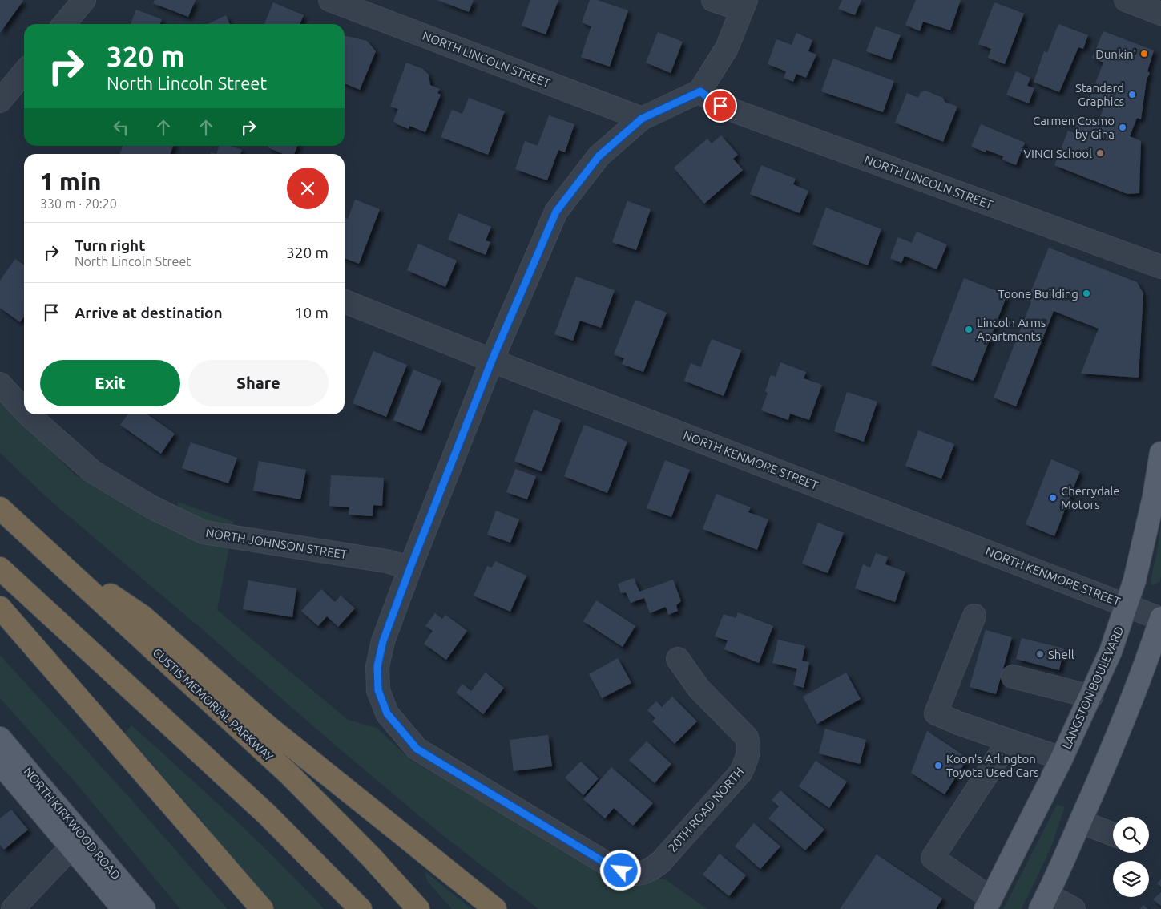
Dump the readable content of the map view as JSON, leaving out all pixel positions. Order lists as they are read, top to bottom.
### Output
{
  "streets": {
    "highway": ["CUSTIS MEMORIAL PARKWAY"],
    "main road": ["LANGSTON BOULEVARD", "NORTH KIRKWOOD ROAD"],
    "street": [
      "NORTH LINCOLN STREET",
      "NORTH KENMORE STREET",
      "NORTH JOHNSON STREET",
      "20TH ROAD NORTH"
    ]
  },
  "crossings": [
    ["NORTH KENMORE STREET", "LANGSTON BOULEVARD"],
    ["NORTH JOHNSON STREET", "20TH ROAD NORTH"]
  ],
  "places": [
    "Dunkin'",
    "Standard Graphics",
    "Carmen Cosmo by Gina",
    "VINCI School",
    "Toone Building",
    "Lincoln Arms Apartments",
    "Cherrydale Motors",
    "Shell",
    "Koon's Arlington Toyota Used Cars"
  ],
  "page": {
    "turn": ["320 m", "North Lincoln Street"],
    "heading": ["1 min", "330 m · 20:20"],
    "list": [
      {
        "name": "Turn right",
        "note": "North Lincoln Street",
        "value": "320 m"
      },
      {
        "name": "Arrive at destination",
        "value": "10 m"
      }
    ],
    "buttons": ["Exit", "Share"]
  }
}
